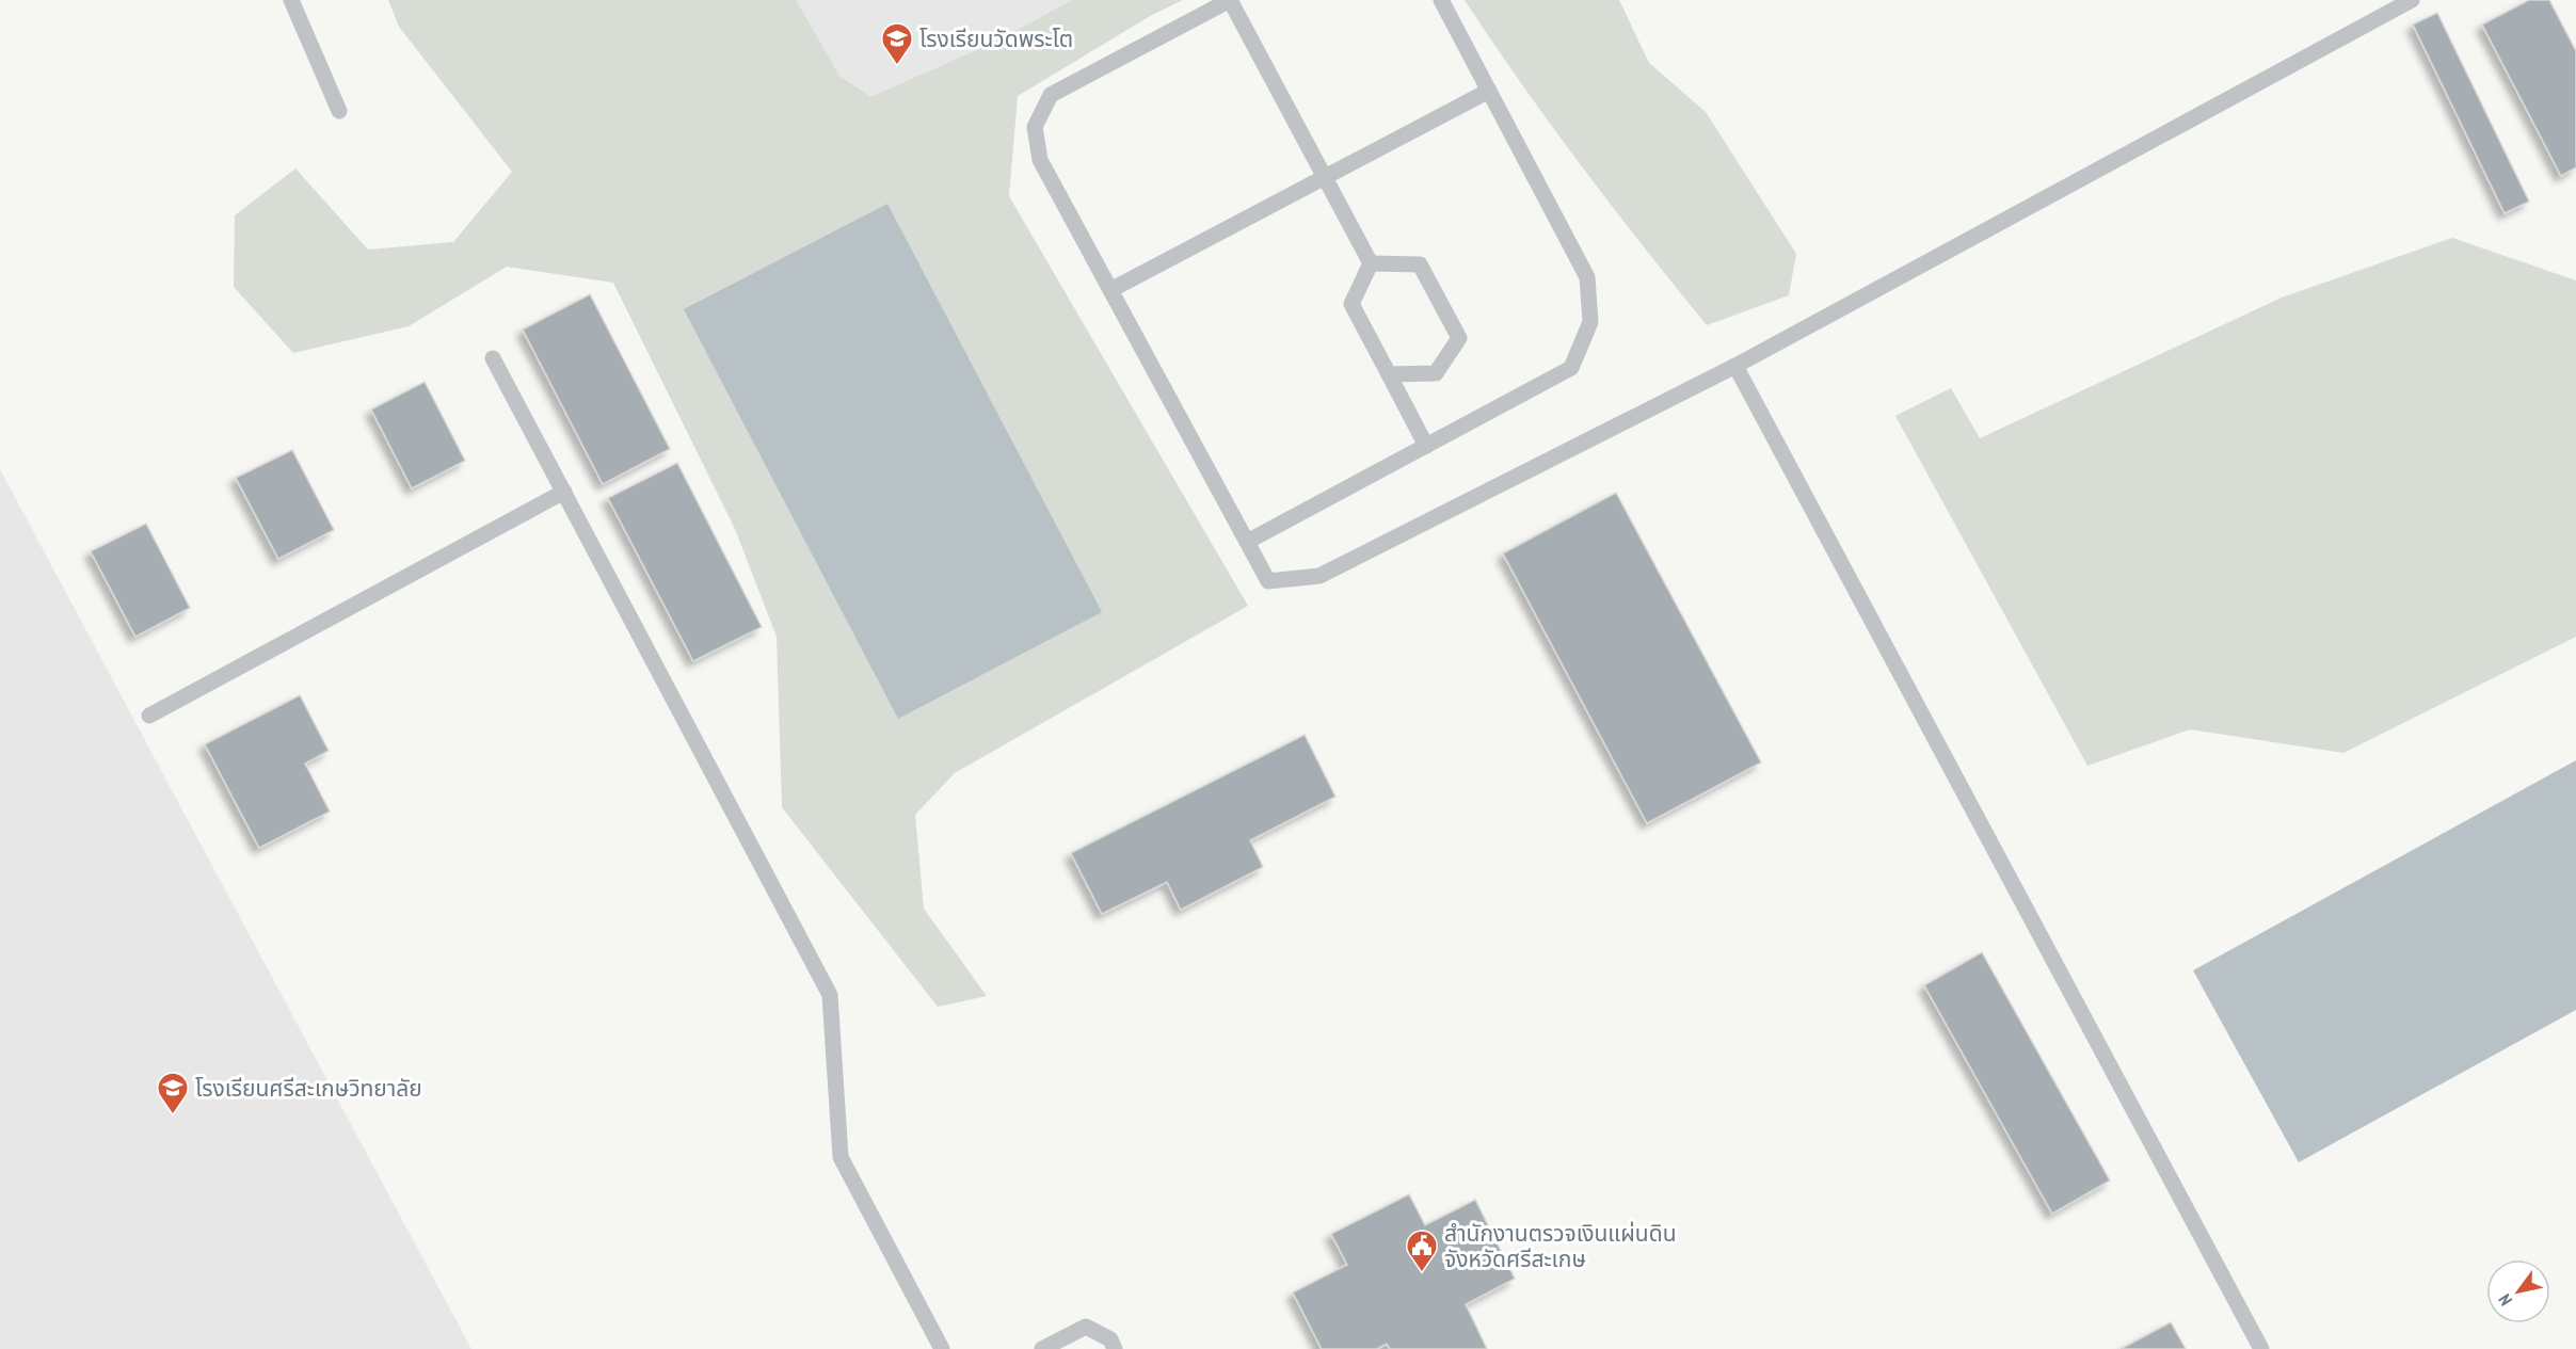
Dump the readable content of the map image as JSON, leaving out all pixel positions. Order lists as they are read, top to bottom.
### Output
{
  "places": {
    "school or university": ["โรงเรียนวัดพระโต", "โรงเรียนศรีสะเกษวิทยาลัย"],
    "public building": ["สำนักงานตรวจเงินแผ่นดิน จังหวัดศรีสะเกษ"]
  },
  "north": "bottom left"
}
